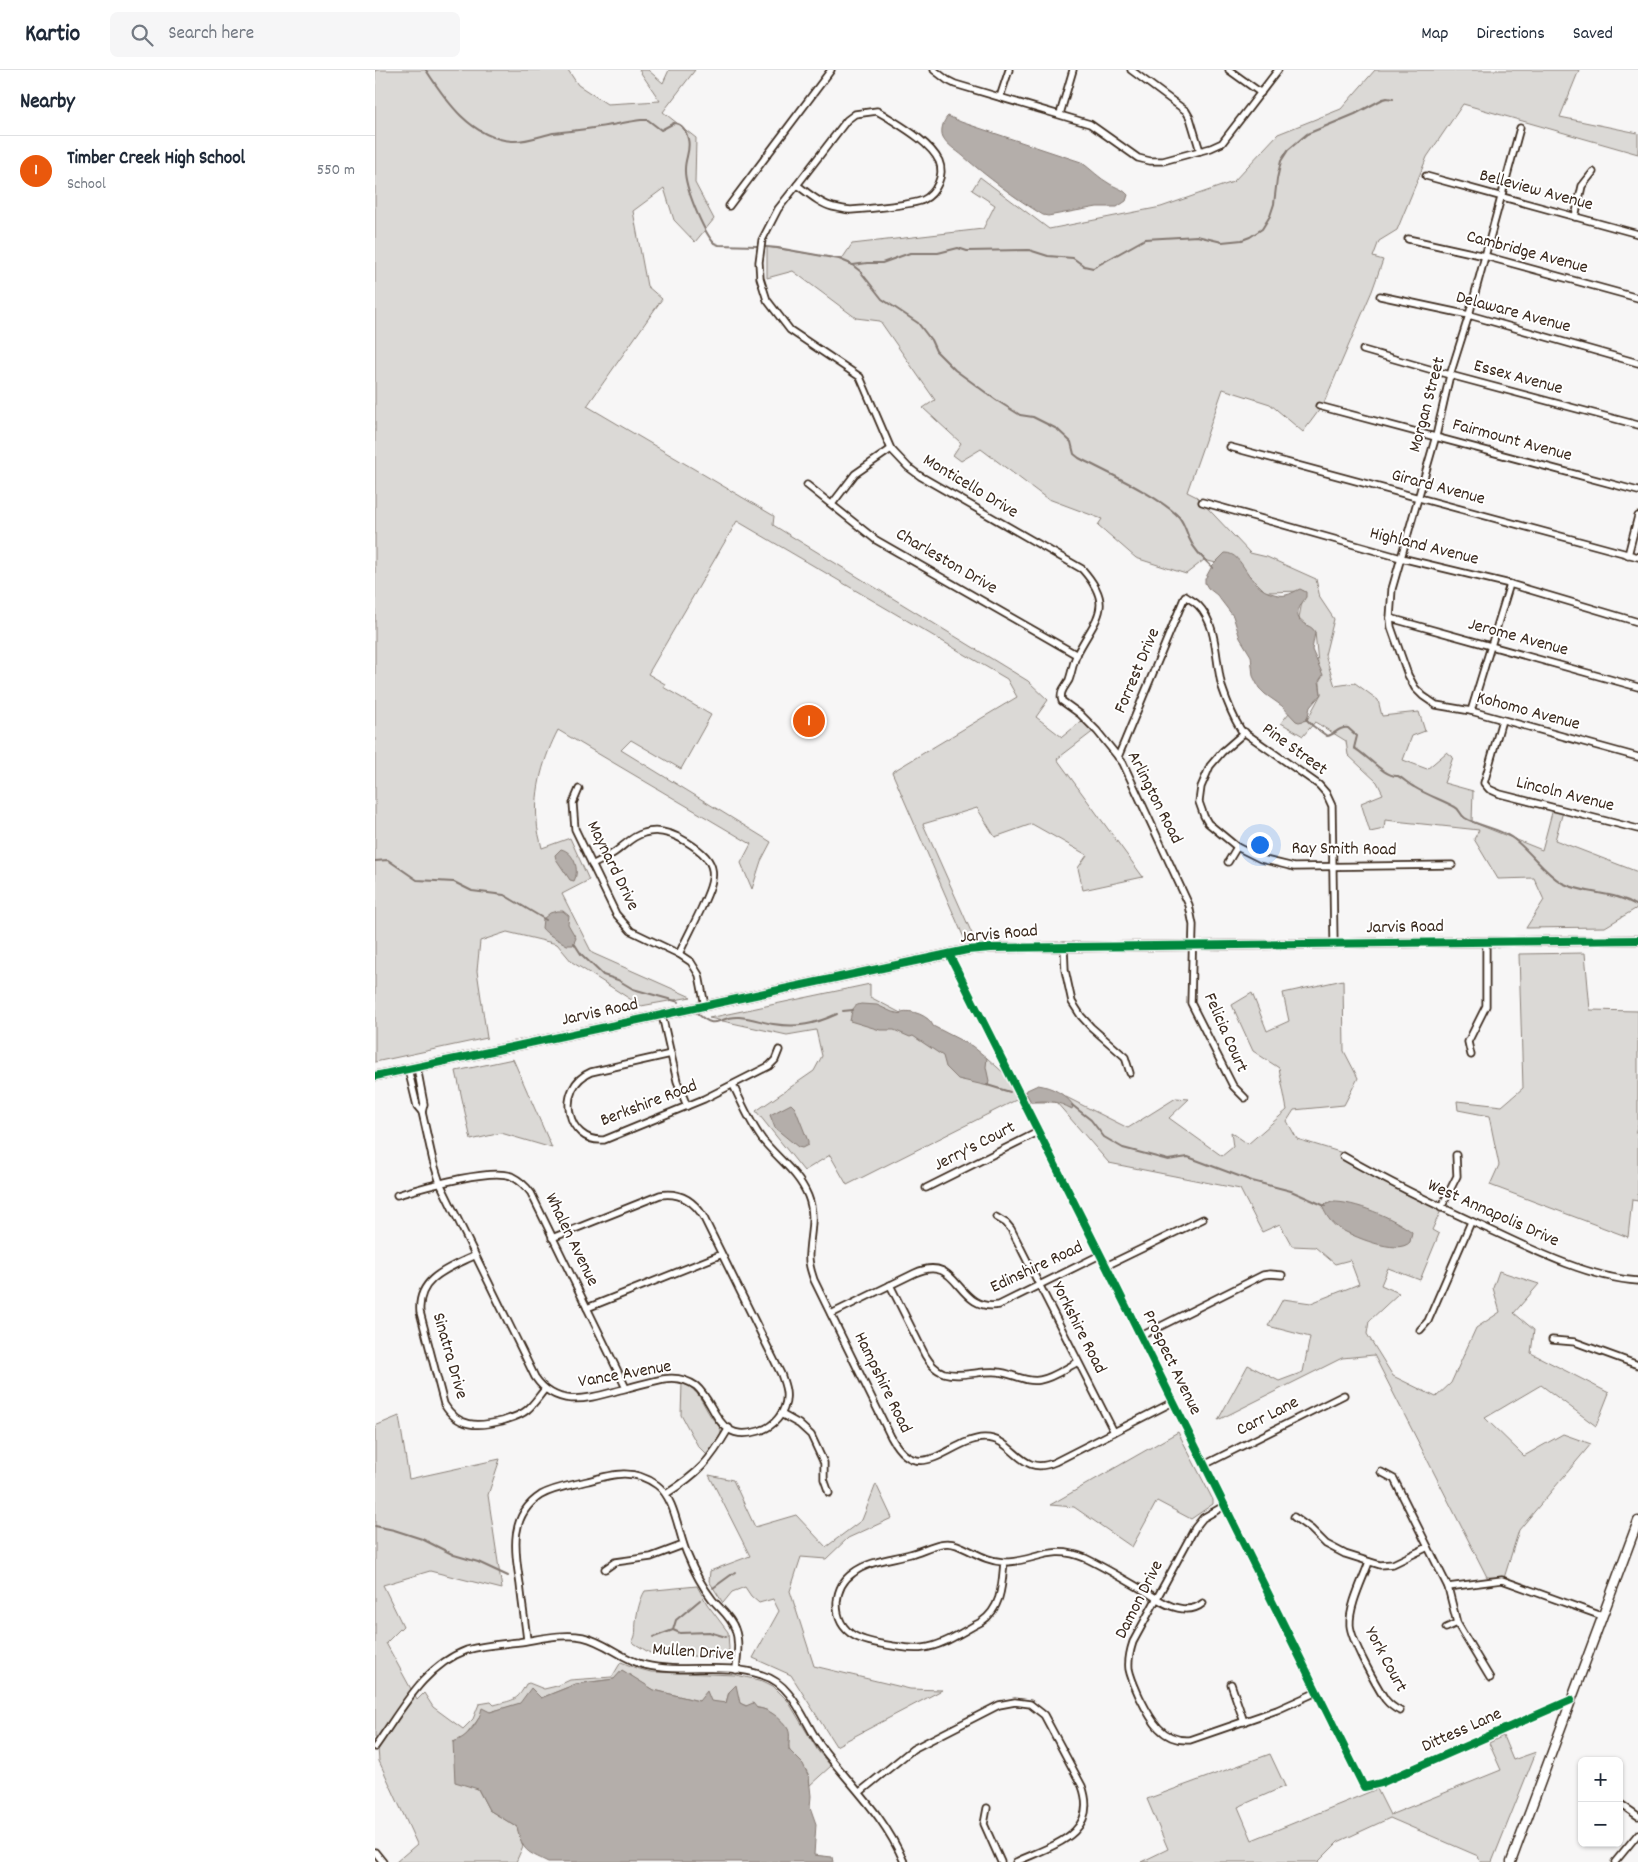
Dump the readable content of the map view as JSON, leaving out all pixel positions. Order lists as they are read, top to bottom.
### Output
{
  "streets": {
    "street": [
      "Belleview Avenue",
      "Cambridge Avenue",
      "Delaware Avenue",
      "Essex Avenue",
      "Morgan Street",
      "Fairmount Avenue",
      "Monticello Drive",
      "Girard Avenue",
      "Highland Avenue",
      "Charleston Drive",
      "Jerome Avenue",
      "Forrest Drive",
      "Kohomo Avenue",
      "Pine Street",
      "Lincoln Avenue",
      "Arlington Road",
      "Ray Smith Road",
      "Maynard Drive",
      "Jarvis Road",
      "Felicia Court",
      "Berkshire Road",
      "Jerry's Court",
      "West Annapolis Drive",
      "Whalen Avenue",
      "Edinshire Road",
      "Yorkshire Road",
      "Sinatra Drive",
      "Prospect Avenue",
      "Vance Avenue",
      "Hampshire Road",
      "Carr Lane",
      "Damon Drive",
      "Mullen Drive",
      "York Court",
      "Dittess Lane"
    ]
  },
  "crossings": [
    ["Belleview Avenue", "Morgan Street"],
    ["Cambridge Avenue", "Morgan Street"],
    ["Delaware Avenue", "Morgan Street"],
    ["Essex Avenue", "Morgan Street"],
    ["Morgan Street", "Fairmount Avenue"],
    ["Morgan Street", "Girard Avenue"],
    ["Morgan Street", "Highland Avenue"],
    ["Morgan Street", "Jerome Avenue"],
    ["Morgan Street", "Kohomo Avenue"],
    ["Monticello Drive", "Charleston Drive"],
    ["Monticello Drive", "Arlington Road"],
    ["Charleston Drive", "Arlington Road"],
    ["Forrest Drive", "Pine Street"],
    ["Forrest Drive", "Arlington Road"],
    ["Kohomo Avenue", "Lincoln Avenue"],
    ["Pine Street", "Ray Smith Road"],
    ["Pine Street", "Jarvis Road"],
    ["Arlington Road", "Jarvis Road"],
    ["Arlington Road", "Felicia Court"],
    ["Maynard Drive", "Jarvis Road"],
    ["Jarvis Road", "Felicia Court"],
    ["Jarvis Road", "Prospect Avenue"],
    ["Berkshire Road", "Hampshire Road"],
    ["Jerry's Court", "Prospect Avenue"],
    ["Whalen Avenue", "Vance Avenue"],
    ["Edinshire Road", "Yorkshire Road"],
    ["Edinshire Road", "Prospect Avenue"],
    ["Edinshire Road", "Hampshire Road"],
    ["Yorkshire Road", "Hampshire Road"],
    ["Sinatra Drive", "Vance Avenue"],
    ["Prospect Avenue", "Hampshire Road"],
    ["Prospect Avenue", "Carr Lane"],
    ["Prospect Avenue", "Damon Drive"],
    ["Prospect Avenue", "Dittess Lane"]
  ],
  "page": {
    "header": "Kartio",
    "search": "Search here",
    "nav": ["Map", "Directions", "Saved"],
    "heading": "Nearby",
    "list": [
      {
        "mark": "1",
        "name": "Timber Creek High School",
        "note": "School",
        "value": "550 m"
      }
    ],
    "pins": "1",
    "map_buttons": ["+", "−"]
  }
}
